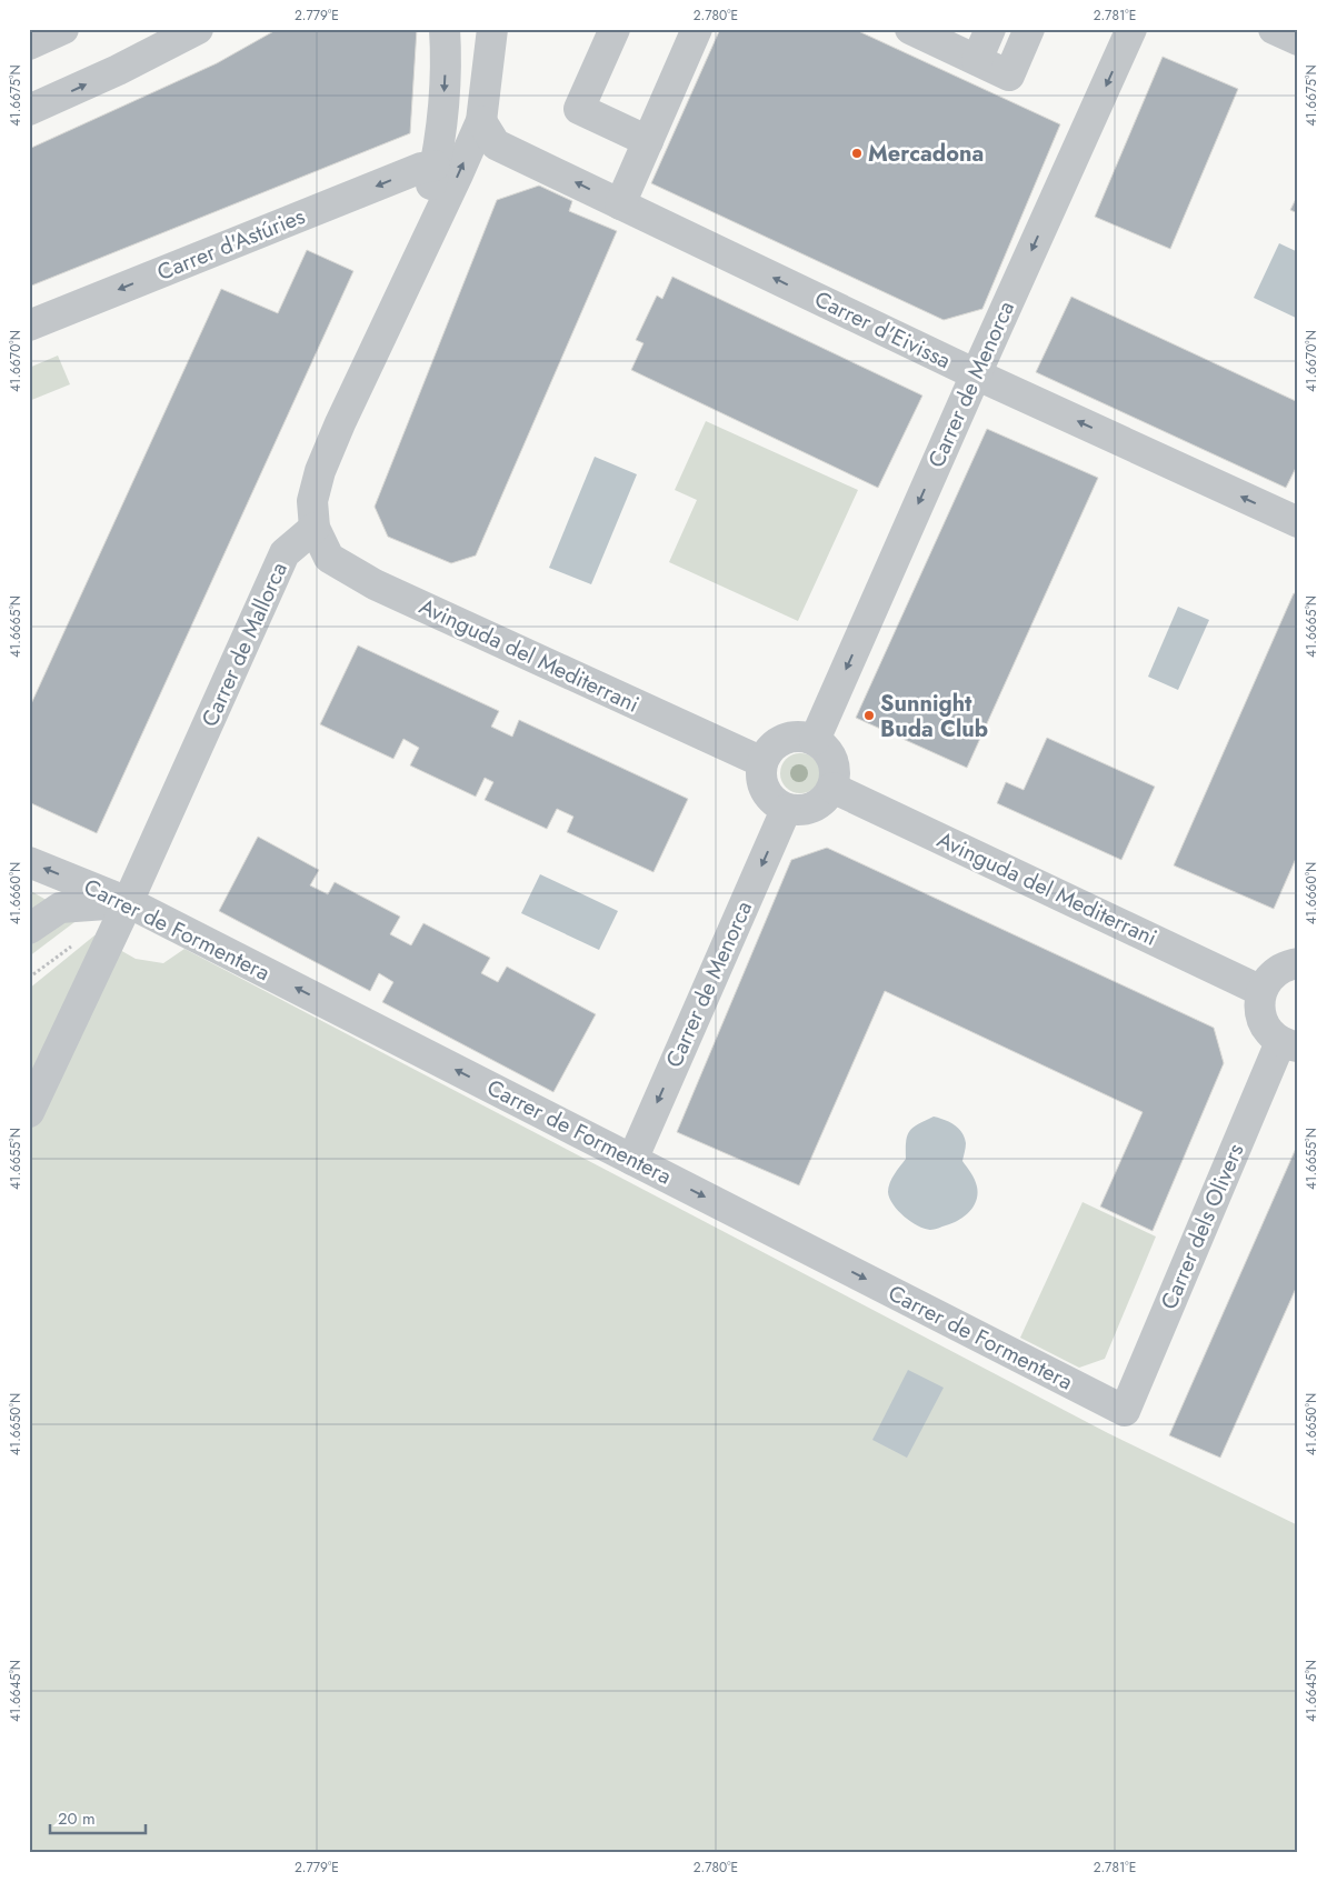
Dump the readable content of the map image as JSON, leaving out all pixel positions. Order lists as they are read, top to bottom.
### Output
{
  "streets": {
    "street": [
      "Carrer d'Astúries",
      "Carrer d'Eivissa",
      "Carrer de Menorca",
      "Carrer de Mallorca",
      "Avinguda del Mediterrani",
      "Carrer de Formentera",
      "Carrer dels Olivers"
    ]
  },
  "crossings": [
    ["Carrer d'Eivissa", "Carrer de Menorca"],
    ["Carrer de Menorca", "Avinguda del Mediterrani"],
    ["Carrer de Menorca", "Carrer de Formentera"],
    ["Carrer de Mallorca", "Avinguda del Mediterrani"],
    ["Carrer de Mallorca", "Carrer de Formentera"],
    ["Carrer de Formentera", "Carrer dels Olivers"]
  ],
  "one_way": ["Carrer d'Eivissa", "Carrer de Menorca"],
  "places": ["Mercadona", "Sunnight Buda Club"],
  "scale_bar": "20 m",
  "coordinates": [
    "2.779°E",
    "2.780°E",
    "2.781°E",
    "41.6675°N",
    "41.6670°N",
    "41.6665°N",
    "41.6660°N",
    "41.6655°N",
    "41.6650°N",
    "41.6645°N"
  ]
}
